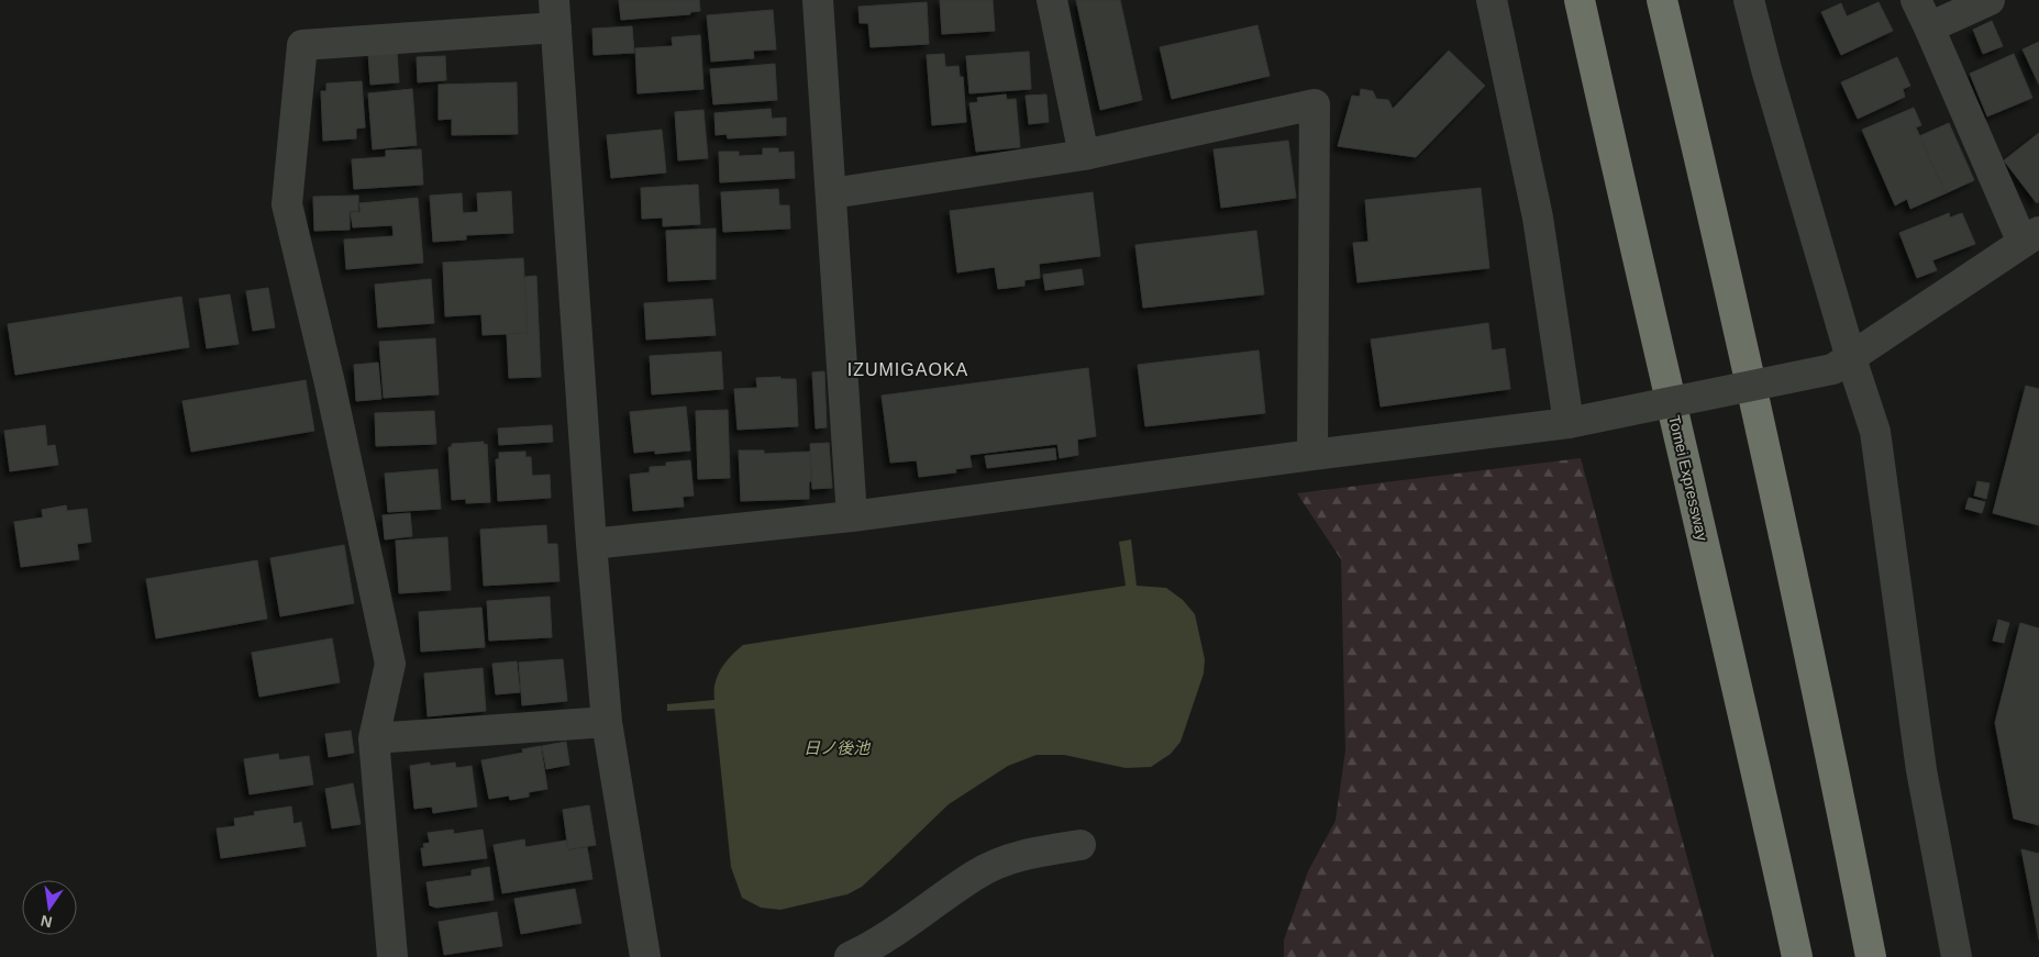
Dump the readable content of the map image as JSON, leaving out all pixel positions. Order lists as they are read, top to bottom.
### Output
{
  "streets": {
    "highway": ["Tomei Expressway"]
  },
  "districts": ["IZUMIGAOKA"],
  "water": ["日ノ後池"],
  "north": "bottom"
}
